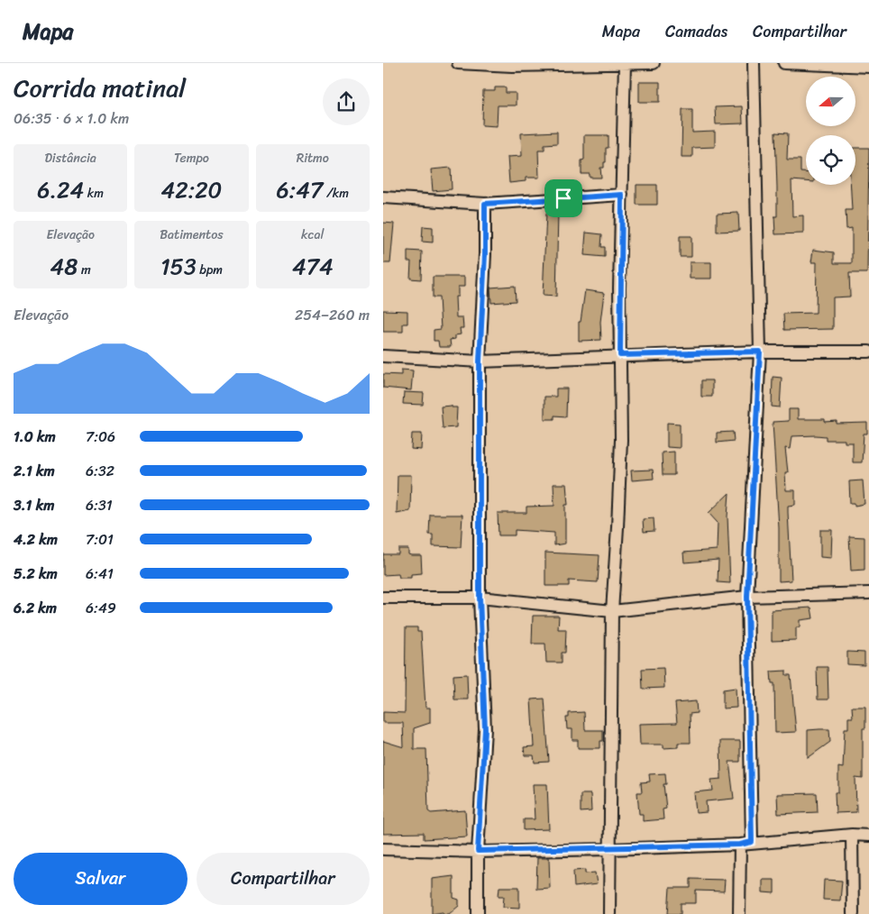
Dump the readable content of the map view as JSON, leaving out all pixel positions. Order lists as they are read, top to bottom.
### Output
{
  "north": "left",
  "page": {
    "header": "Mapa",
    "nav": ["Mapa", "Camadas", "Compartilhar"],
    "heading": ["Corrida matinal", "06:35 · 6 × 1.0 km"],
    "stats": [
      ["Distância", "6.24 km"],
      ["Tempo", "42:20"],
      ["Ritmo", "6:47 /km"],
      ["Elevação", "48 m"],
      ["Batimentos", "153 bpm"],
      ["kcal", "474"]
    ],
    "chart": ["Elevação", "254–260 m"],
    "list": [
      {
        "name": "1.0 km",
        "note": "7:06"
      },
      {
        "name": "2.1 km",
        "note": "6:32"
      },
      {
        "name": "3.1 km",
        "note": "6:31"
      },
      {
        "name": "4.2 km",
        "note": "7:01"
      },
      {
        "name": "5.2 km",
        "note": "6:41"
      },
      {
        "name": "6.2 km",
        "note": "6:49"
      }
    ],
    "buttons": ["Salvar", "Compartilhar"]
  }
}
